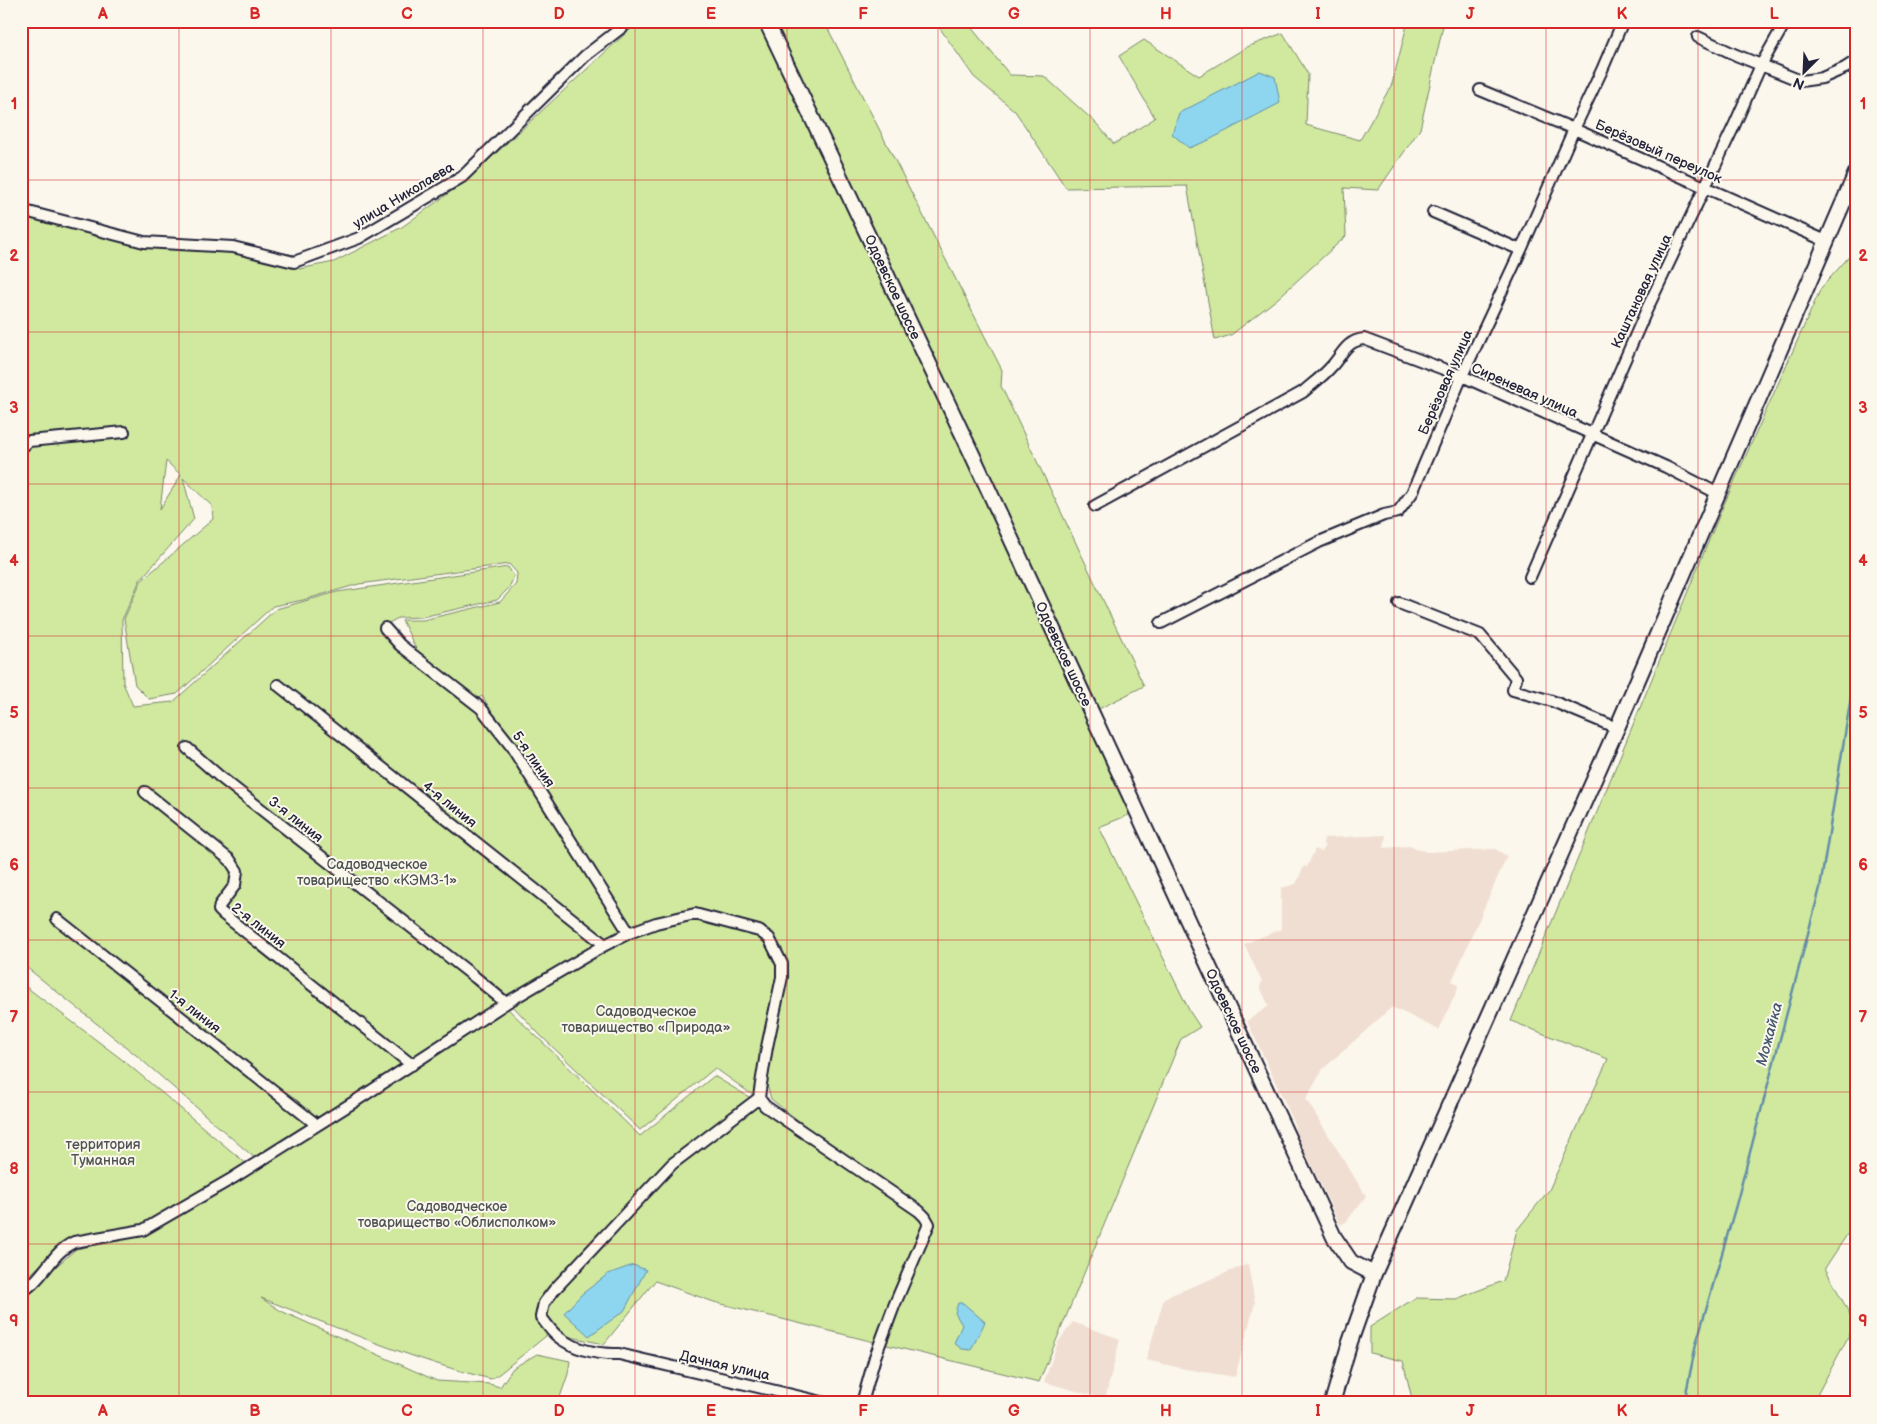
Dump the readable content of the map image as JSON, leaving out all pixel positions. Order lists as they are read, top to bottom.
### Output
{
  "streets": {
    "main road": ["Одоевское шоссе"],
    "street": [
      "Берёзовый переулок",
      "улица Николаева",
      "Каштановая улица",
      "Берёзовая улица",
      "Сиреневая улица",
      "5-я линия",
      "4-я линия",
      "3-я линия",
      "2-я линия",
      "1-я линия",
      "Дачная улица"
    ]
  },
  "crossings": [
    ["Берёзовый переулок", "Каштановая улица"],
    ["Берёзовый переулок", "Берёзовая улица"],
    ["Каштановая улица", "Сиреневая улица"],
    ["Берёзовая улица", "Сиреневая улица"]
  ],
  "water": ["Можайка"],
  "parks": [
    "Садоводческое товарищество «КЭМЗ-1»",
    "Садоводческое товарищество «Природа»",
    "территория Туманная",
    "Садоводческое товарищество «Облисполком»"
  ],
  "north": "bottom left",
  "grid": {
    "columns": [
      "A",
      "B",
      "C",
      "D",
      "E",
      "F",
      "G",
      "H",
      "I",
      "J",
      "K",
      "L"
    ],
    "rows": [
      "1",
      "2",
      "3",
      "4",
      "5",
      "6",
      "7",
      "8",
      "9"
    ]
  }
}
